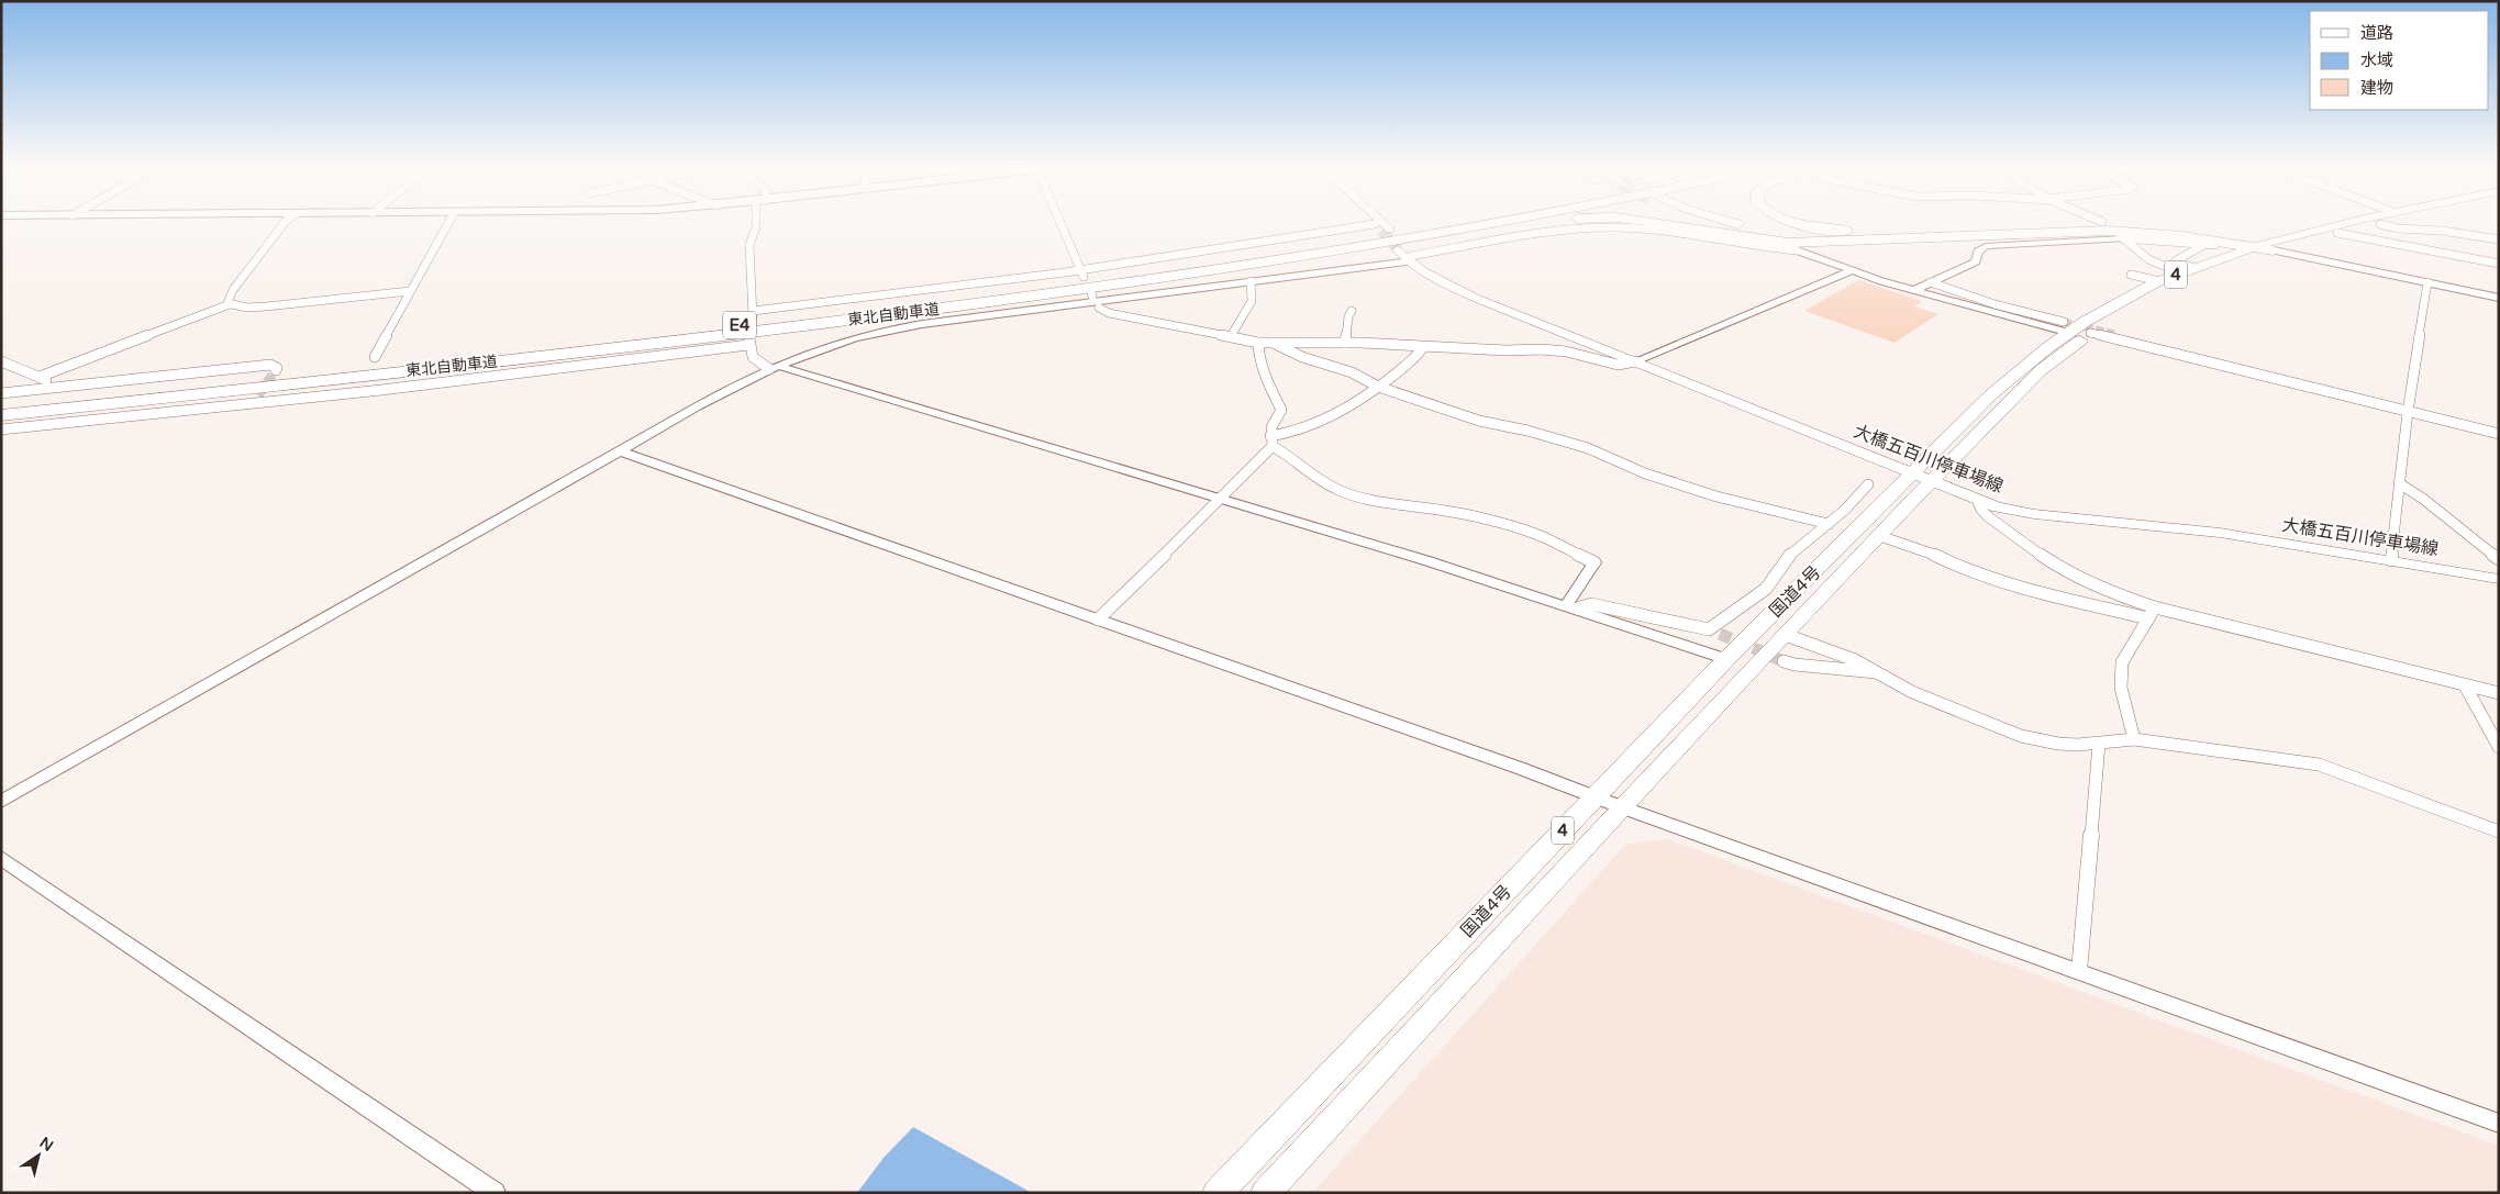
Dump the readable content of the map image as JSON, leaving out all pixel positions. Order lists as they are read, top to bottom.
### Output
{
  "streets": {
    "highway": [
      "4",
      "東北自動車道",
      "E4",
      "国道4号"
    ],
    "main road": ["大橋五百川停車場線"]
  },
  "crossings": [
    ["大橋五百川停車場線", "国道4号"]
  ],
  "legend": ["道路", "水域", "建物"],
  "north": "top right"
}
